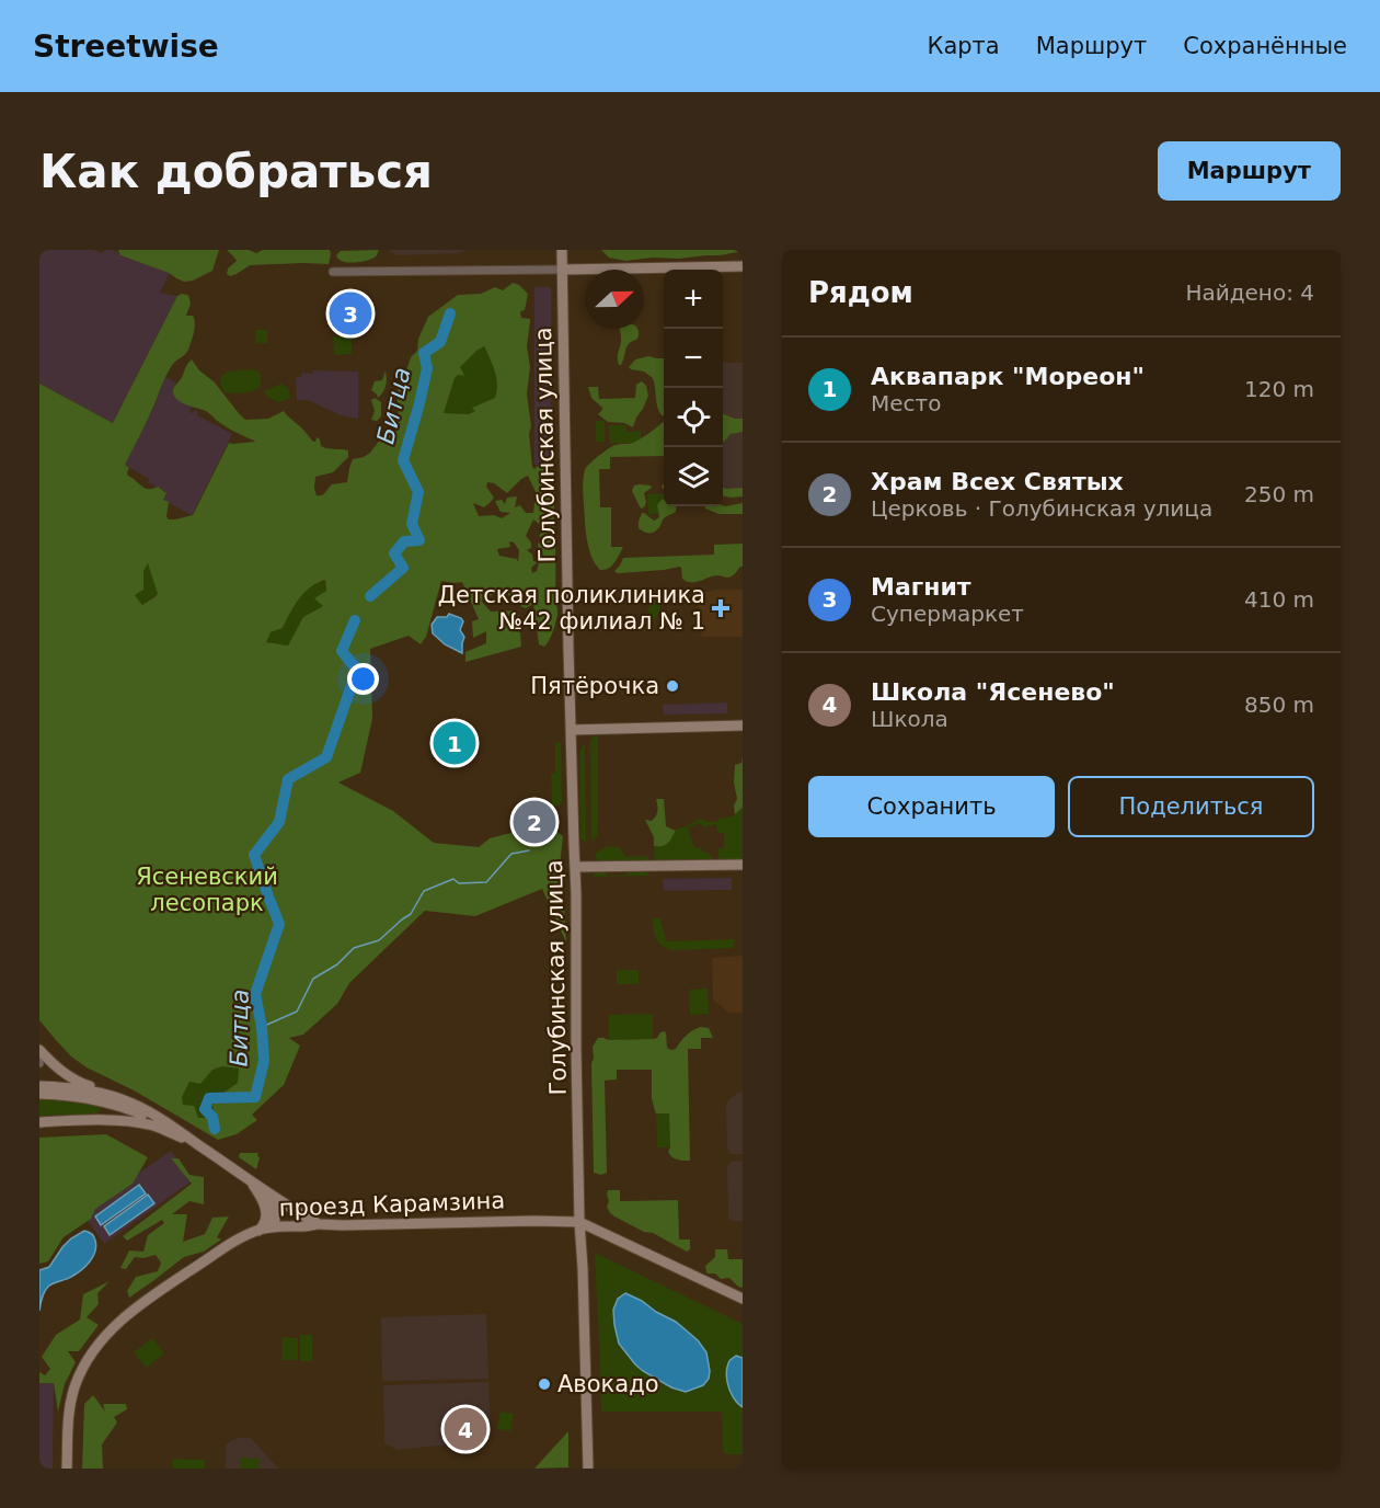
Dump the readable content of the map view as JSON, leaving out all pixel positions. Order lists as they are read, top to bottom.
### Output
{
  "streets": {
    "main road": ["Голубинская улица", "проезд Карамзина"]
  },
  "crossings": [
    ["Голубинская улица", "проезд Карамзина"]
  ],
  "water": ["Битца"],
  "parks": ["Ясеневский лесопарк"],
  "places": {
    "health": ["Детская поликлиника №42 филиал № 1"],
    "other": ["Пятёрочка", "Авокадо"]
  },
  "north": "right",
  "page": {
    "header": "Streetwise",
    "nav": ["Карта", "Маршрут", "Сохранённые"],
    "buttons": [
      "Маршрут",
      ["Сохранить", "Поделиться"]
    ],
    "title": "Как добраться",
    "heading": ["Рядом", "Найдено: 4"],
    "map_buttons": ["+", "−"],
    "pins": [
      "3",
      "1",
      "2",
      "4"
    ],
    "list": [
      {
        "mark": "1",
        "name": "Аквапарк \"Мореон\"",
        "note": "Место",
        "value": "120 m"
      },
      {
        "mark": "2",
        "name": "Храм Всех Святых",
        "note": "Церковь · Голубинская улица",
        "value": "250 m"
      },
      {
        "mark": "3",
        "name": "Магнит",
        "note": "Супермаркет",
        "value": "410 m"
      },
      {
        "mark": "4",
        "name": "Школа \"Ясенево\"",
        "note": "Школа",
        "value": "850 m"
      }
    ]
  }
}
